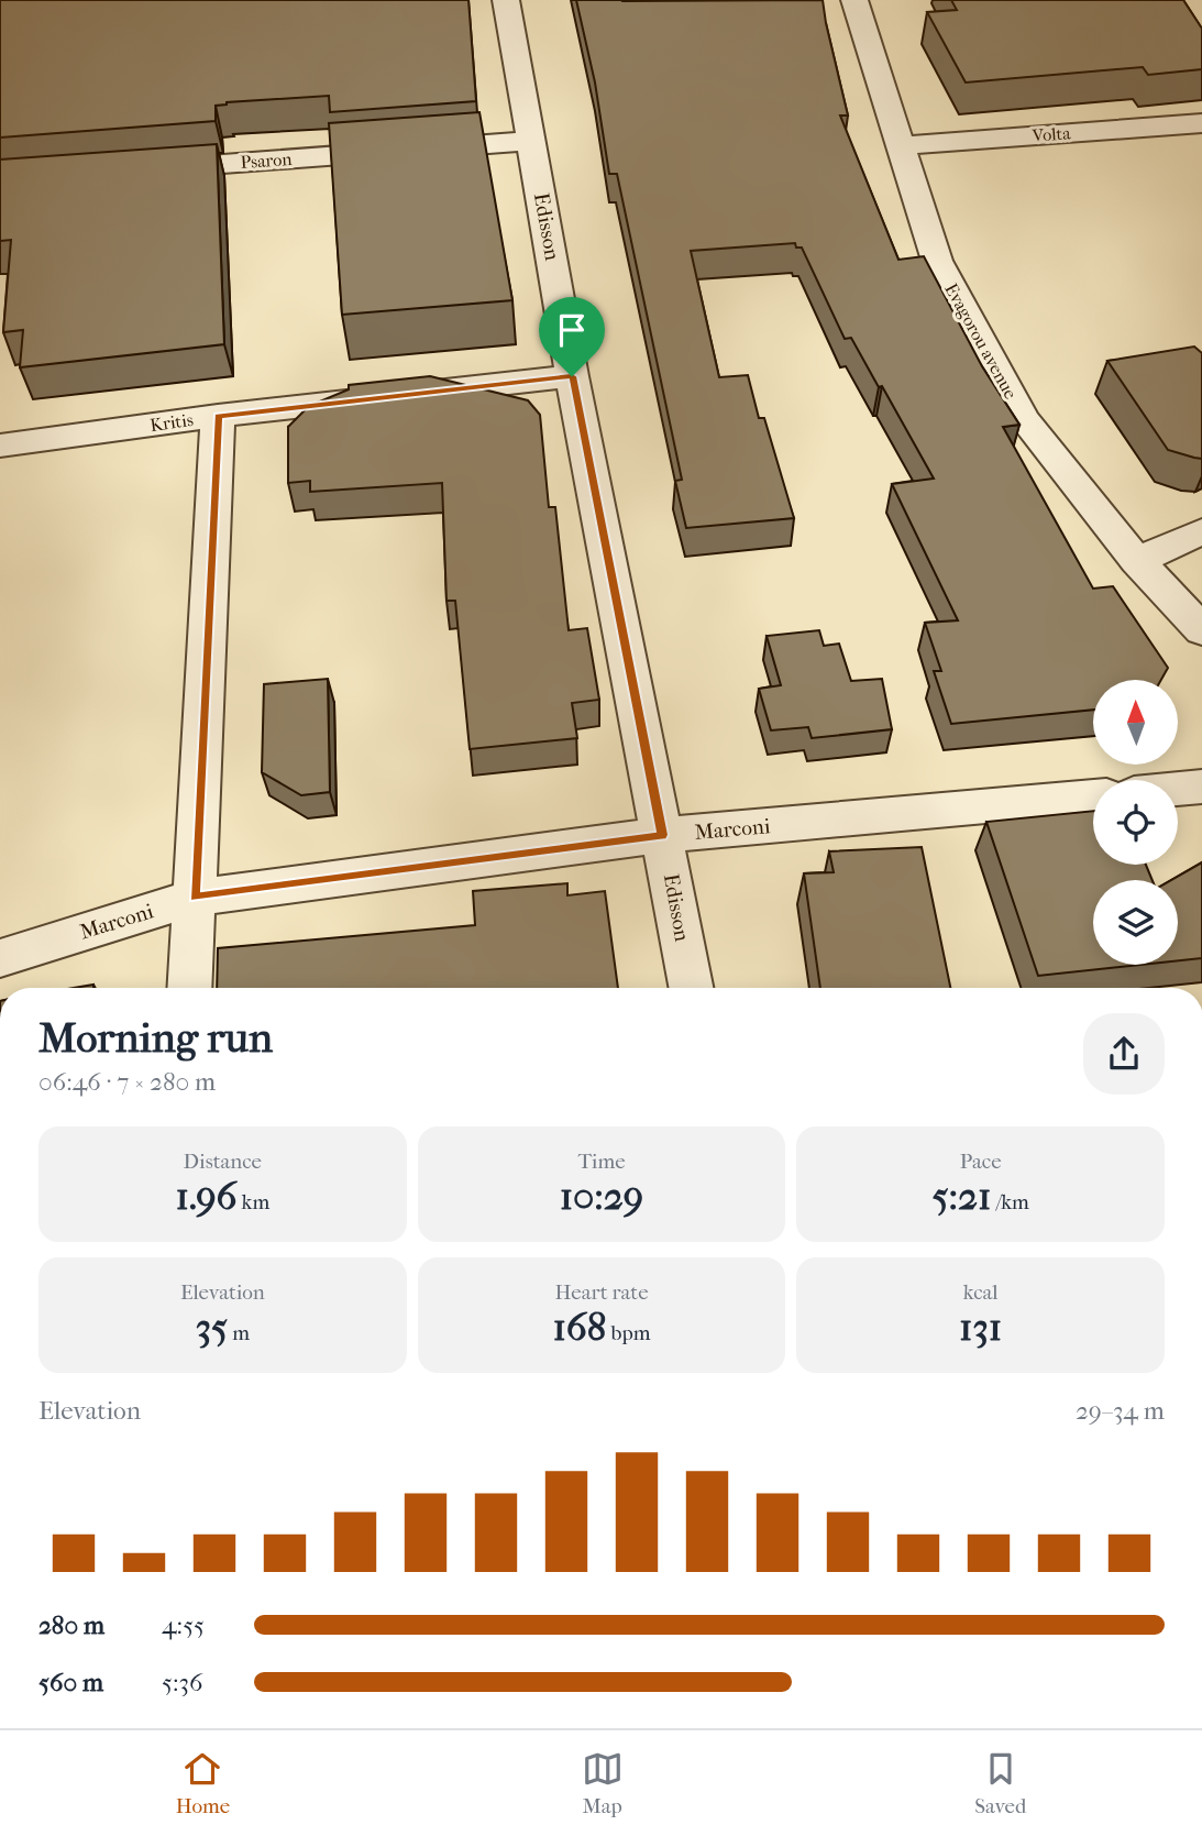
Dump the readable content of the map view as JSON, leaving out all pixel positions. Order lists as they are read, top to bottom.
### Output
{
  "streets": {
    "street": [
      "Volta",
      "Psaron",
      "Edisson",
      "Evagorou avenue",
      "Kritis",
      "Marconi"
    ]
  },
  "crossings": [
    ["Volta", "Evagorou avenue"],
    ["Psaron", "Edisson"],
    ["Edisson", "Kritis"],
    ["Edisson", "Marconi"]
  ],
  "north": "top",
  "page": {
    "heading": ["Morning run", "06:46 · 7 × 280 m"],
    "stats": [
      ["Distance", "1.96 km"],
      ["Time", "10:29"],
      ["Pace", "5:21 /km"],
      ["Elevation", "35 m"],
      ["Heart rate", "168 bpm"],
      ["kcal", "131"]
    ],
    "chart": ["Elevation", "29–34 m"],
    "list": [
      {
        "name": "280 m",
        "note": "4:55"
      },
      {
        "name": "560 m",
        "note": "5:36"
      }
    ],
    "tabs": ["Home", "Map", "Saved"]
  }
}
